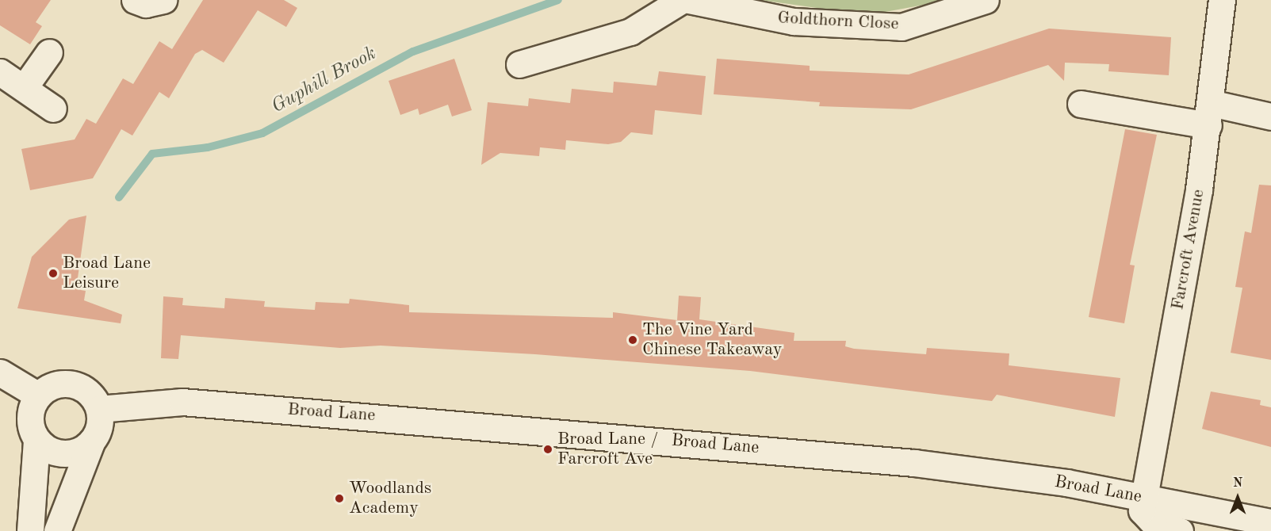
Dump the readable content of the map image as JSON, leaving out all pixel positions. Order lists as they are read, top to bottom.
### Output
{
  "streets": {
    "street": ["Goldthorn Close", "Farcroft Avenue", "Broad Lane"]
  },
  "crossings": [
    ["Farcroft Avenue", "Broad Lane"]
  ],
  "water": ["Guphill Brook"],
  "places": [
    "Broad Lane Leisure",
    "The Vine Yard Chinese Takeaway",
    "Broad Lane / Farcroft Ave",
    "Woodlands Academy"
  ],
  "north": "top"
}
